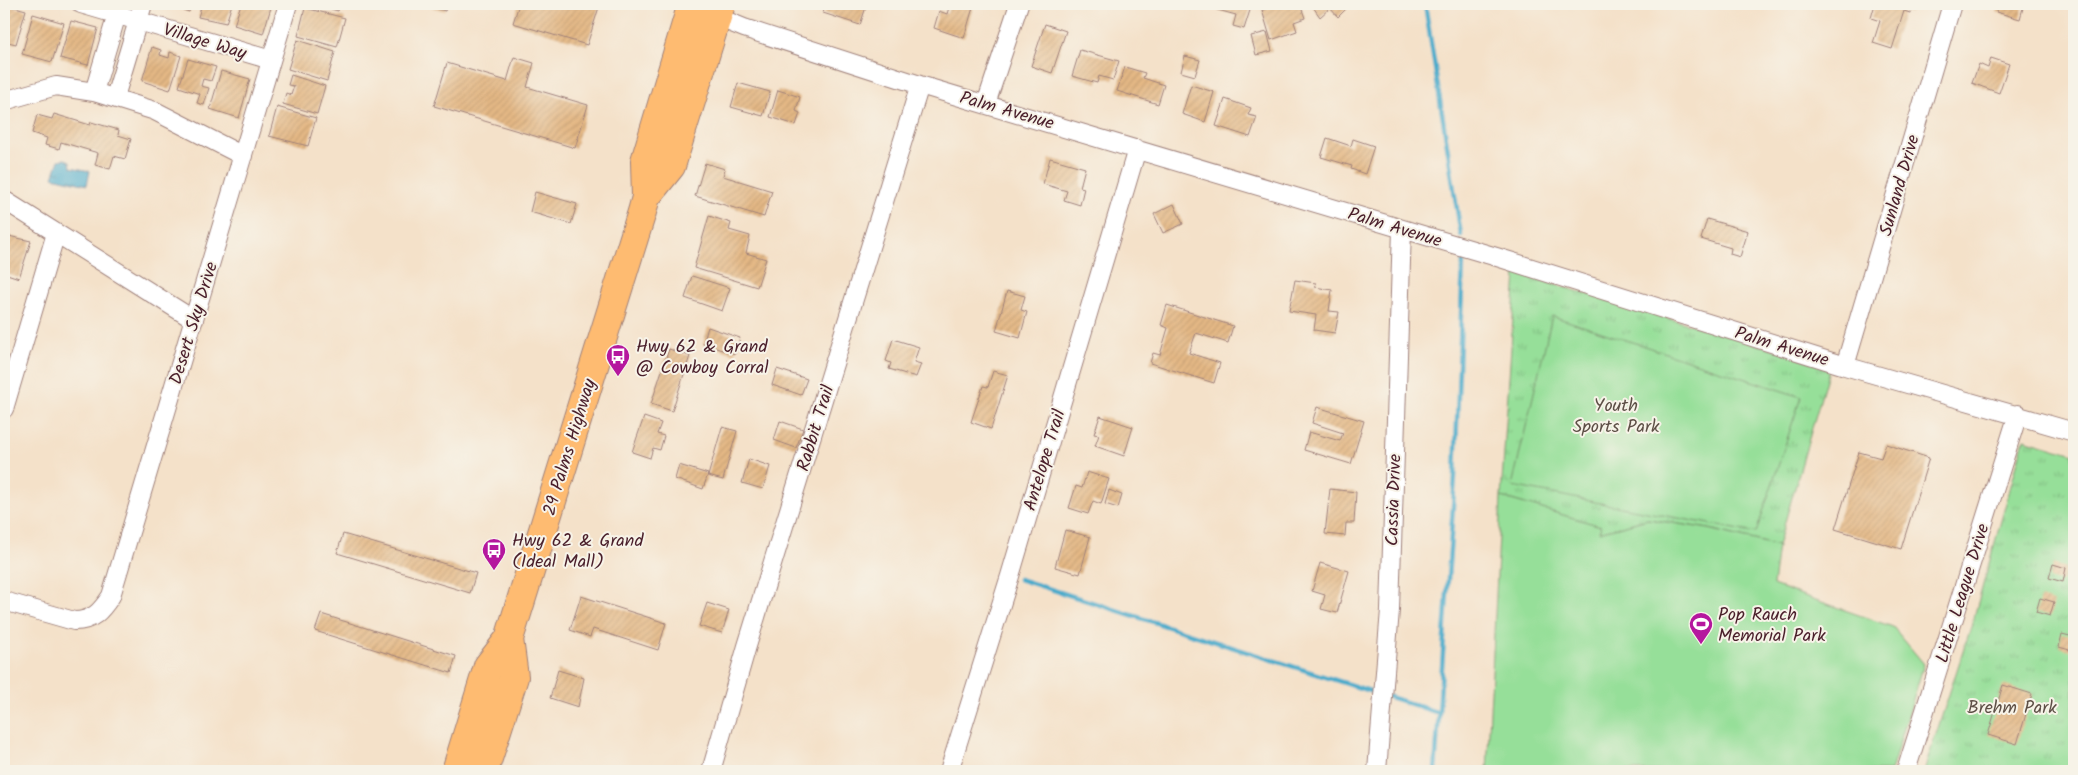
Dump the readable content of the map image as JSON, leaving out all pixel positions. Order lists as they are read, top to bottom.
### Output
{
  "streets": {
    "main road": ["29 Palms Highway"],
    "street": [
      "Village Way",
      "Palm Avenue",
      "Sunland Drive",
      "Desert Sky Drive",
      "Rabbit Trail",
      "Antelope Trail",
      "Cassia Drive",
      "Little League Drive"
    ]
  },
  "crossings": [
    ["Village Way", "Desert Sky Drive"],
    ["Palm Avenue", "Sunland Drive"],
    ["Palm Avenue", "Rabbit Trail"],
    ["Palm Avenue", "29 Palms Highway"],
    ["Palm Avenue", "Antelope Trail"],
    ["Palm Avenue", "Cassia Drive"],
    ["Palm Avenue", "Little League Drive"]
  ],
  "parks": ["Youth Sports Park", "Brehm Park"],
  "places": {
    "bus stop": ["Hwy 62 & Grand @ Cowboy Corral", "Hwy 62 & Grand (Ideal Mall)"],
    "sports": ["Pop Rauch Memorial Park"]
  }
}
